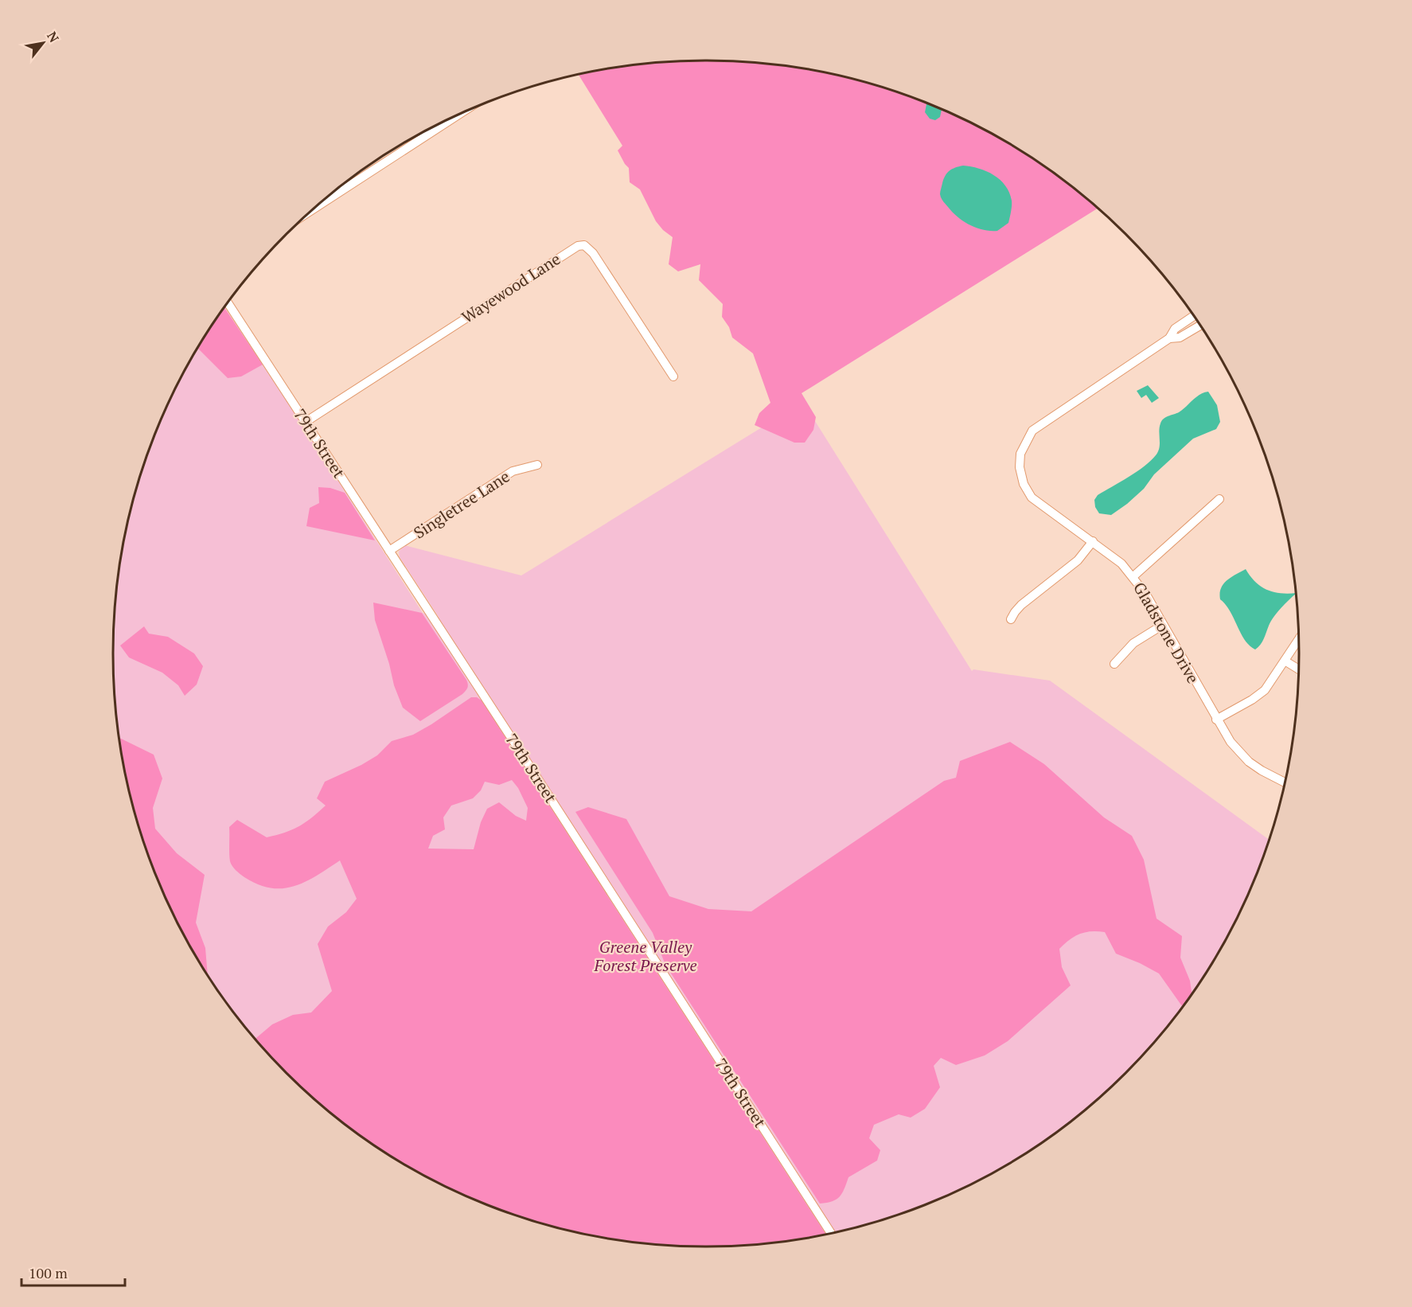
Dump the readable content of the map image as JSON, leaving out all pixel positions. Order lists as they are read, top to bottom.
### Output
{
  "streets": {
    "street": [
      "Wayewood Lane",
      "79th Street",
      "Singletree Lane",
      "Gladstone Drive"
    ]
  },
  "crossings": [
    ["Wayewood Lane", "79th Street"],
    ["79th Street", "Singletree Lane"]
  ],
  "parks": ["Greene Valley Forest Preserve"],
  "scale_bar": "100 m",
  "north": "top right"
}
